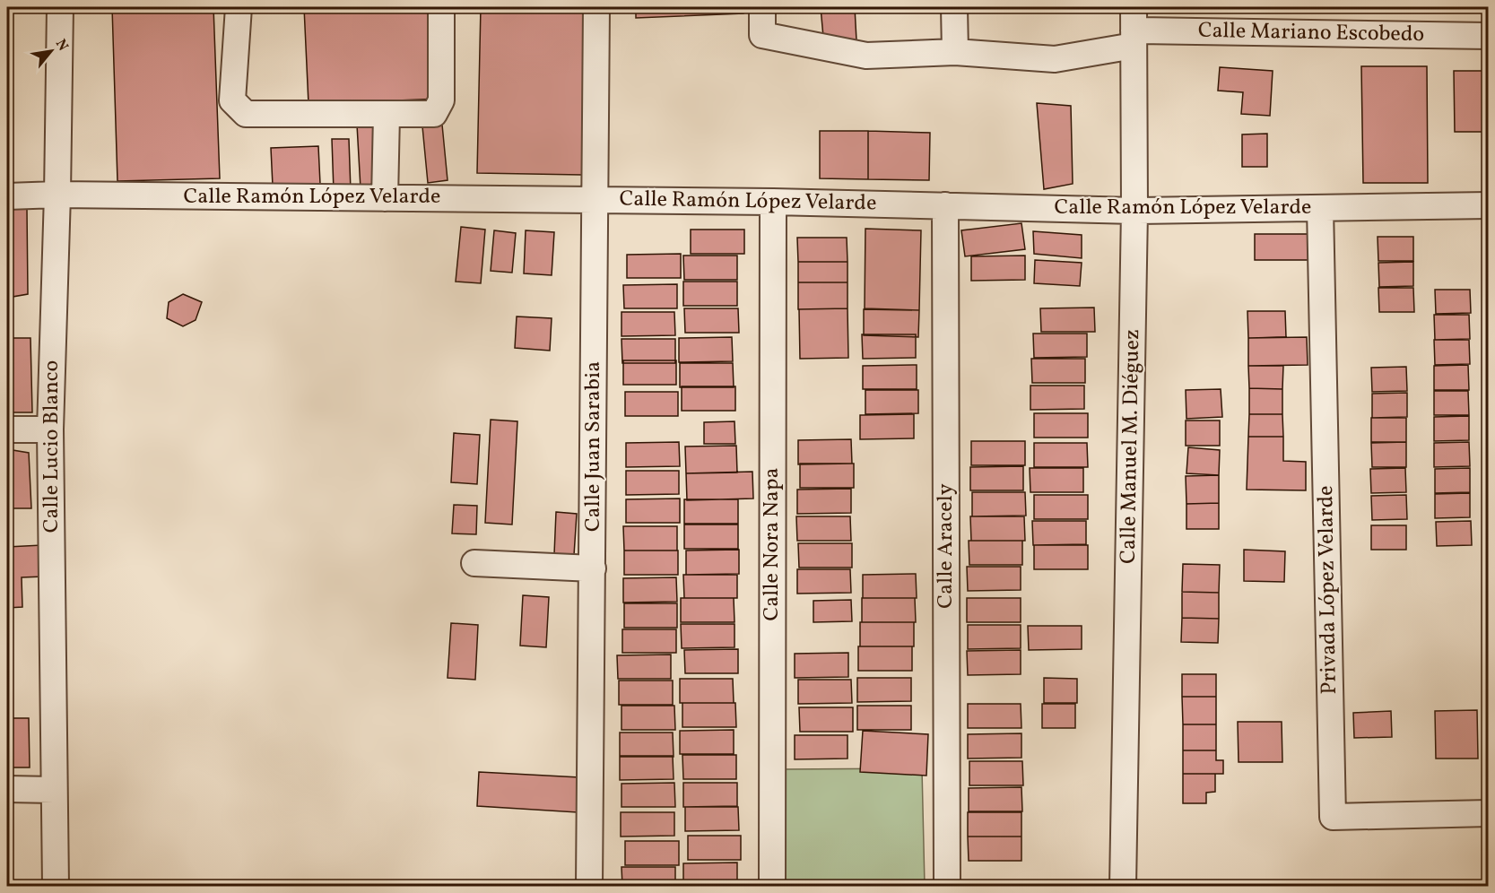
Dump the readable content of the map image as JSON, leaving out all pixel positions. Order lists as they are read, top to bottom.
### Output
{
  "streets": {
    "street": [
      "Calle Mariano Escobedo",
      "Calle Ramón López Velarde",
      "Calle Lucio Blanco",
      "Calle Juan Sarabia",
      "Calle Manuel M. Diéguez",
      "Calle Nora Napa",
      "Calle Aracely",
      "Privada López Velarde"
    ]
  },
  "crossings": [
    ["Calle Mariano Escobedo", "Calle Manuel M. Diéguez"],
    ["Calle Ramón López Velarde", "Calle Lucio Blanco"],
    ["Calle Ramón López Velarde", "Calle Juan Sarabia"],
    ["Calle Ramón López Velarde", "Calle Manuel M. Diéguez"],
    ["Calle Ramón López Velarde", "Calle Nora Napa"],
    ["Calle Ramón López Velarde", "Calle Aracely"],
    ["Calle Ramón López Velarde", "Privada López Velarde"]
  ],
  "north": "top right"
}
